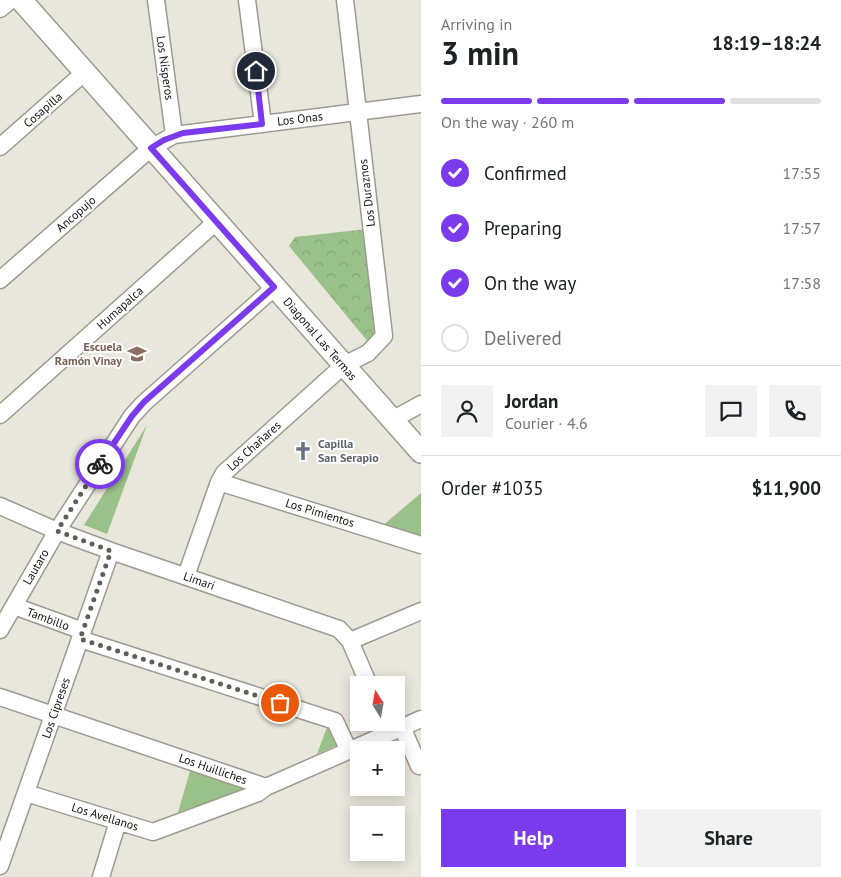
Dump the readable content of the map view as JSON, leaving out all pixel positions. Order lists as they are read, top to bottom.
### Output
{
  "streets": {
    "main road": ["Diagonal Las Termas"],
    "street": [
      "Los Nísperos",
      "Cosapilla",
      "Los Onas",
      "Los Duraznos",
      "Ancopujo",
      "Humapalca",
      "Los Chañares",
      "Los Pimientos",
      "Lautaro",
      "Limarí",
      "Tambillo",
      "Los Cipreses",
      "Los Huilliches",
      "Los Avellanos"
    ]
  },
  "crossings": [
    ["Los Nísperos", "Los Onas"],
    ["Cosapilla", "Diagonal Las Termas"],
    ["Los Onas", "Los Duraznos"],
    ["Los Onas", "Ancopujo"],
    ["Los Onas", "Diagonal Las Termas"],
    ["Los Duraznos", "Diagonal Las Termas"],
    ["Los Duraznos", "Los Chañares"],
    ["Ancopujo", "Diagonal Las Termas"],
    ["Humapalca", "Diagonal Las Termas"],
    ["Diagonal Las Termas", "Los Chañares"],
    ["Diagonal Las Termas", "Lautaro"],
    ["Los Chañares", "Los Pimientos"],
    ["Los Chañares", "Limarí"],
    ["Lautaro", "Limarí"],
    ["Lautaro", "Tambillo"],
    ["Limarí", "Los Cipreses"],
    ["Tambillo", "Los Cipreses"],
    ["Los Cipreses", "Los Huilliches"],
    ["Los Cipreses", "Los Avellanos"],
    ["Los Huilliches", "Los Avellanos"]
  ],
  "places": {
    "school or university": ["Escuela Ramón Vinay"],
    "church": ["Capilla San Serapio"]
  },
  "north": "top",
  "page": {
    "heading": ["3 min", "Arriving in", "18:19–18:24"],
    "panel": [
      "Jordan",
      "Courier · 4.6",
      "Order #1035",
      "$11,900"
    ],
    "bar": "On the way · 260 m",
    "list": [
      ["Confirmed", "17:55"],
      ["Preparing", "17:57"],
      ["On the way", "17:58"],
      "Delivered"
    ],
    "map_buttons": ["+", "−"],
    "buttons": ["Help", "Share"]
  }
}
